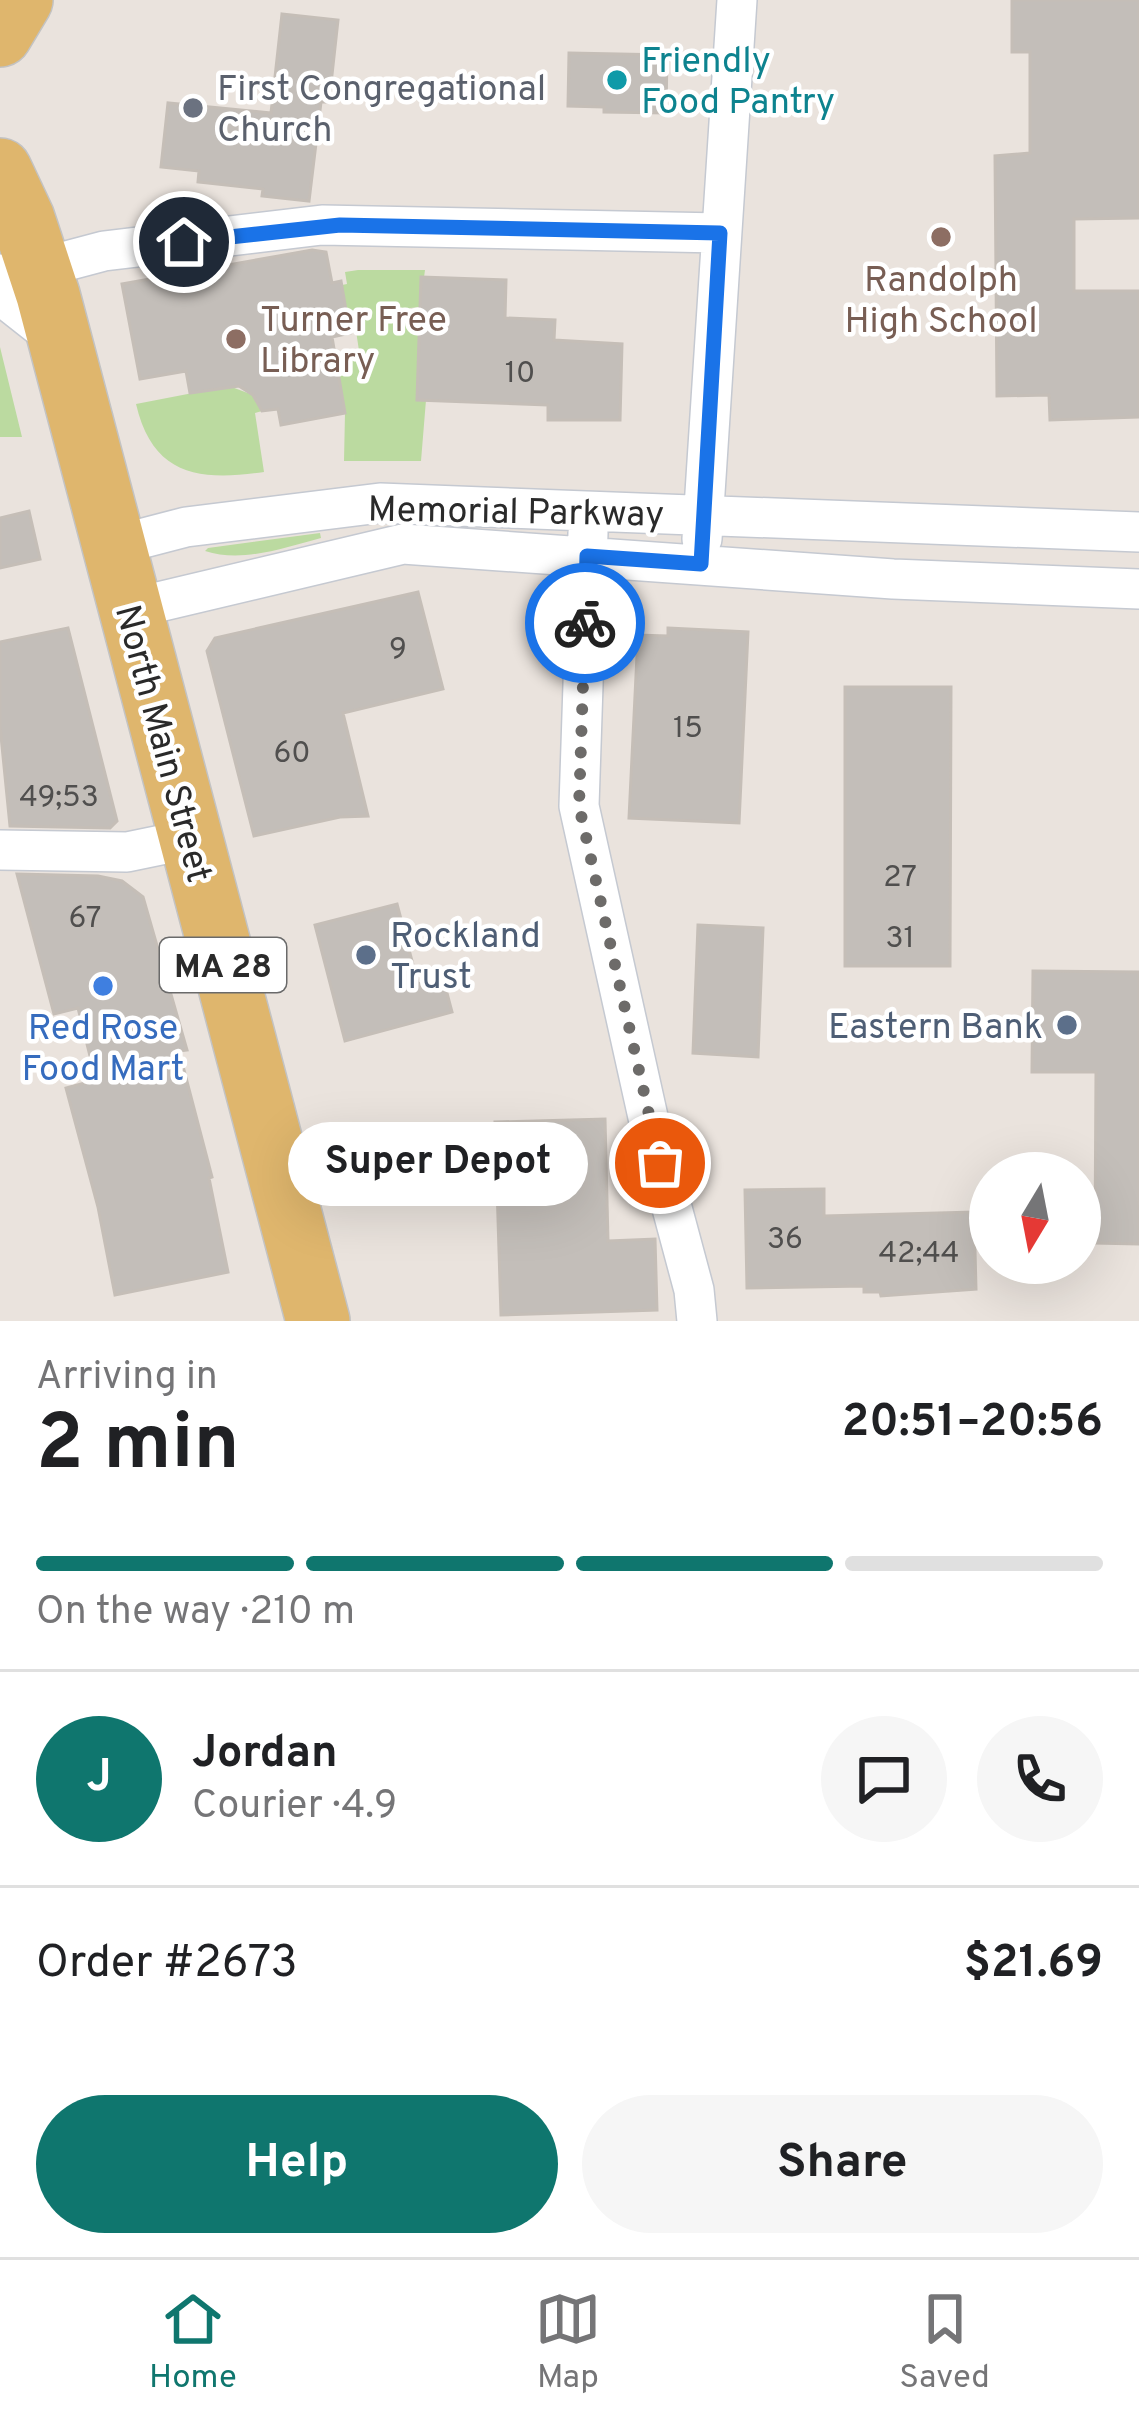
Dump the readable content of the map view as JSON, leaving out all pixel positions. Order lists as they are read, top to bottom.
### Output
{
  "streets": {
    "main road": ["North Main Street", "MA 28"],
    "street": ["Memorial Parkway"]
  },
  "crossings": [
    ["Memorial Parkway", "North Main Street"]
  ],
  "places": [
    "Friendly Food Pantry",
    "First Congregational Church",
    "Randolph High School",
    "Turner Free Library",
    "Rockland Trust",
    "Red Rose Food Mart",
    "Eastern Bank",
    "Super Depot"
  ],
  "house_numbers": [
    "10",
    "9",
    "15",
    "60",
    "49;53",
    "27",
    "67",
    "31",
    "36",
    "42;44"
  ],
  "north": "bottom",
  "page": {
    "bubble": "Super Depot",
    "heading": ["2 min", "Arriving in", "20:51–20:56"],
    "panel": [
      "Jordan",
      "Courier · 4.9",
      "Order #2673",
      "$21.69"
    ],
    "bar": "On the way · 210 m",
    "round": "J",
    "buttons": ["Help", "Share"],
    "tabs": ["Home", "Map", "Saved"]
  }
}
